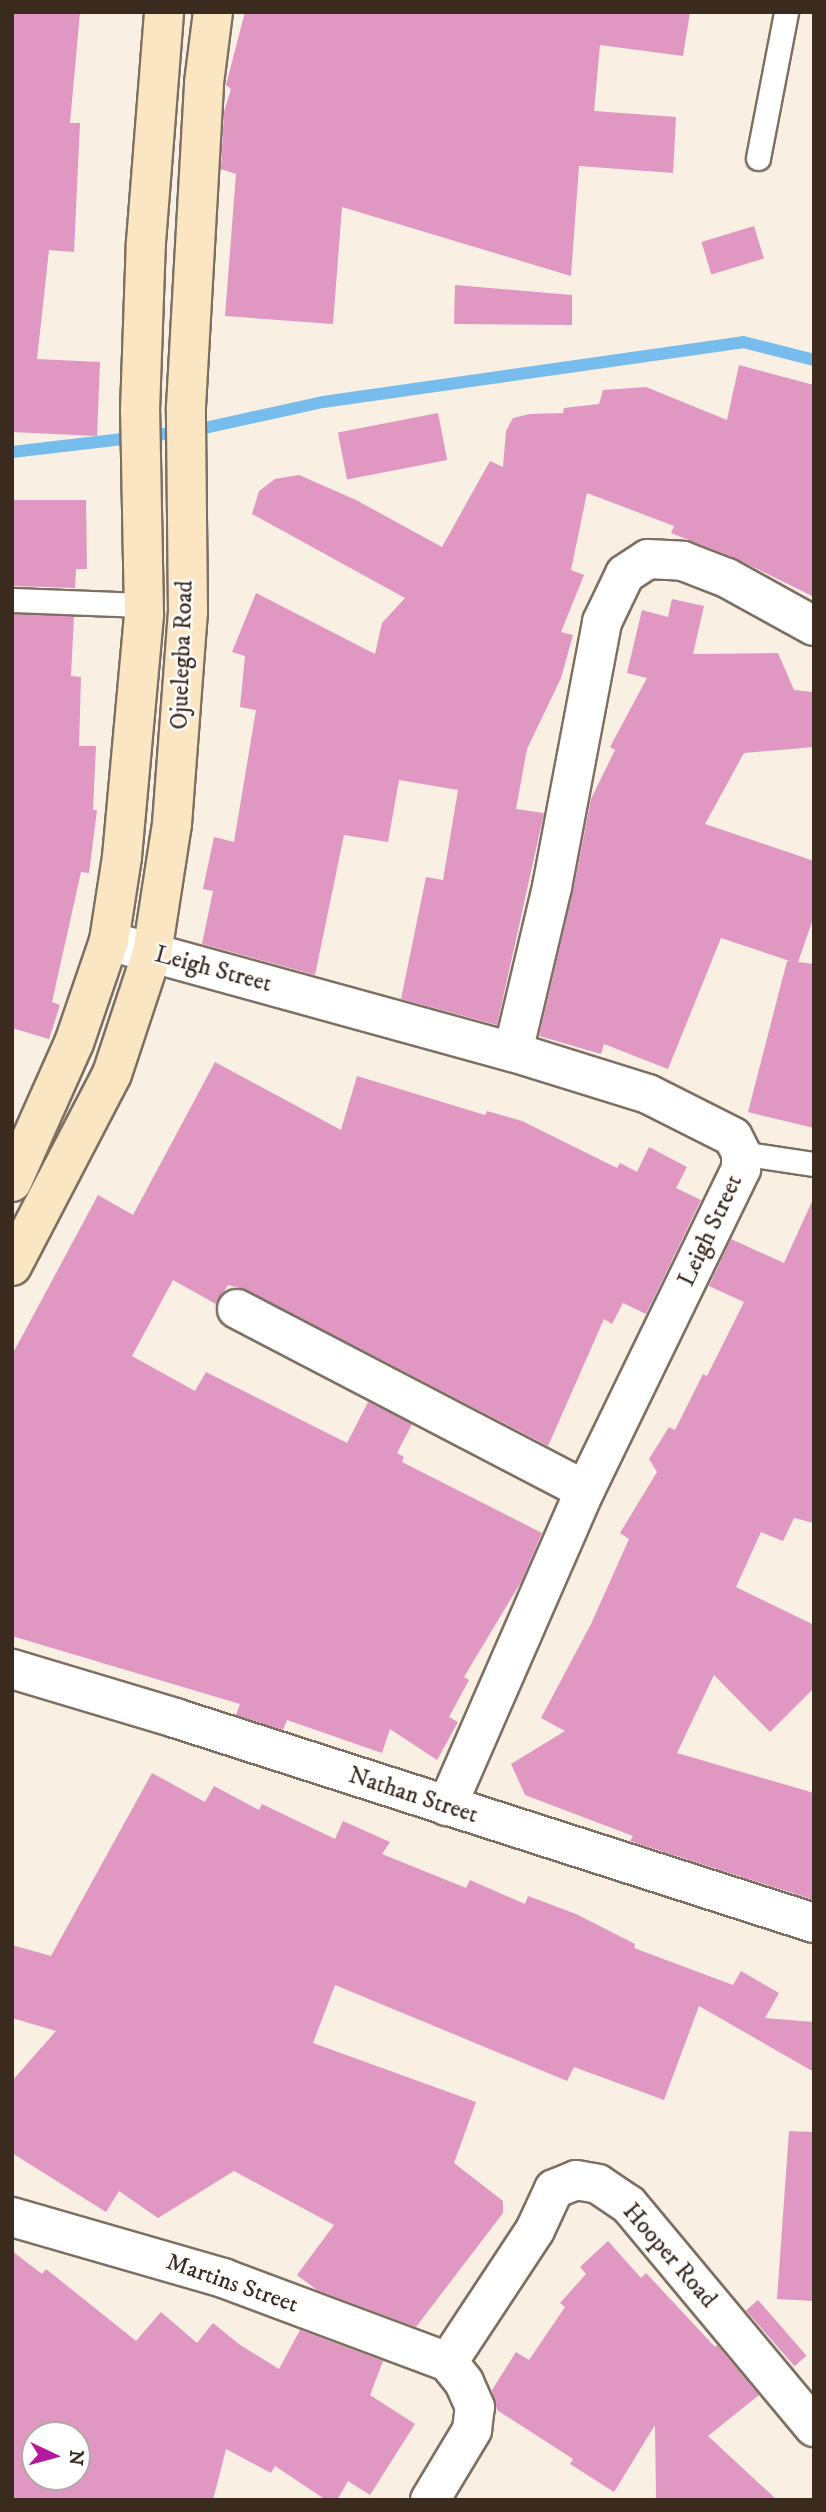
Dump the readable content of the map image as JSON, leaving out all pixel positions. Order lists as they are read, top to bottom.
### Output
{
  "streets": {
    "main road": ["Ojuelegba Road"],
    "street": [
      "Leigh Street",
      "Nathan Street",
      "Hooper Road",
      "Martins Street"
    ]
  },
  "crossings": [
    ["Ojuelegba Road", "Leigh Street"],
    ["Leigh Street", "Nathan Street"],
    ["Hooper Road", "Martins Street"]
  ],
  "north": "right"
}
